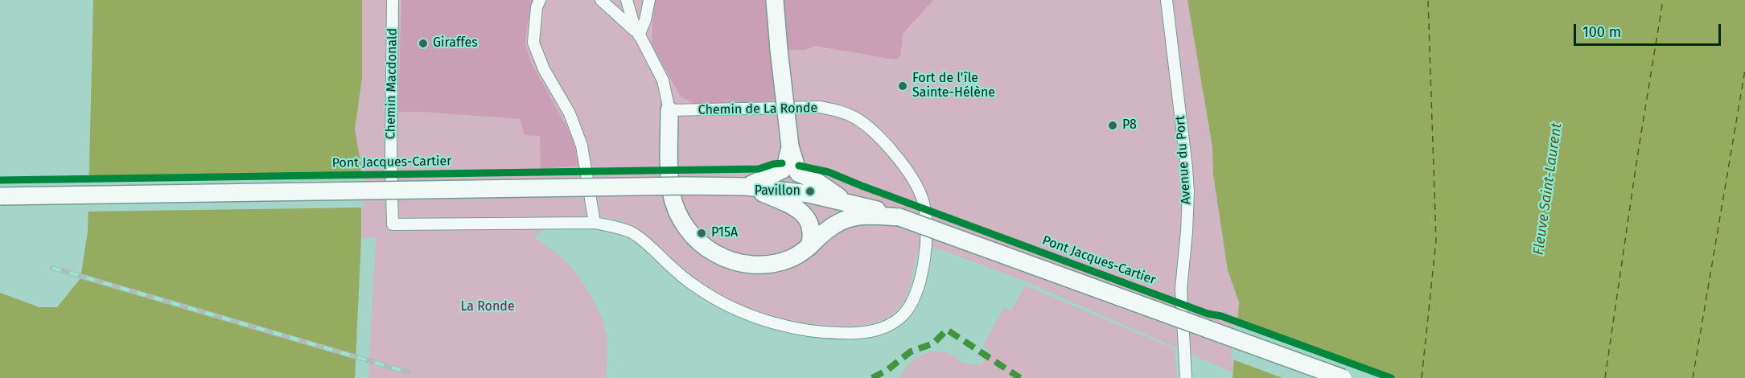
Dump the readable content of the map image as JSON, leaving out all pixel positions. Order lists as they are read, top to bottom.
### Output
{
  "streets": {
    "main road": ["Pont Jacques-Cartier"],
    "street": ["Chemin Macdonald", "Chemin de La Ronde", "Avenue du Port"]
  },
  "crossings": [
    ["Chemin Macdonald", "Chemin de La Ronde"]
  ],
  "water": ["Fleuve Saint-Laurent"],
  "parks": ["La Ronde"],
  "places": [
    "Giraffes",
    "Fort de l'île Sainte-Hélène",
    "P8",
    "Pavillon",
    "P15A"
  ],
  "scale_bar": "100 m"
}
